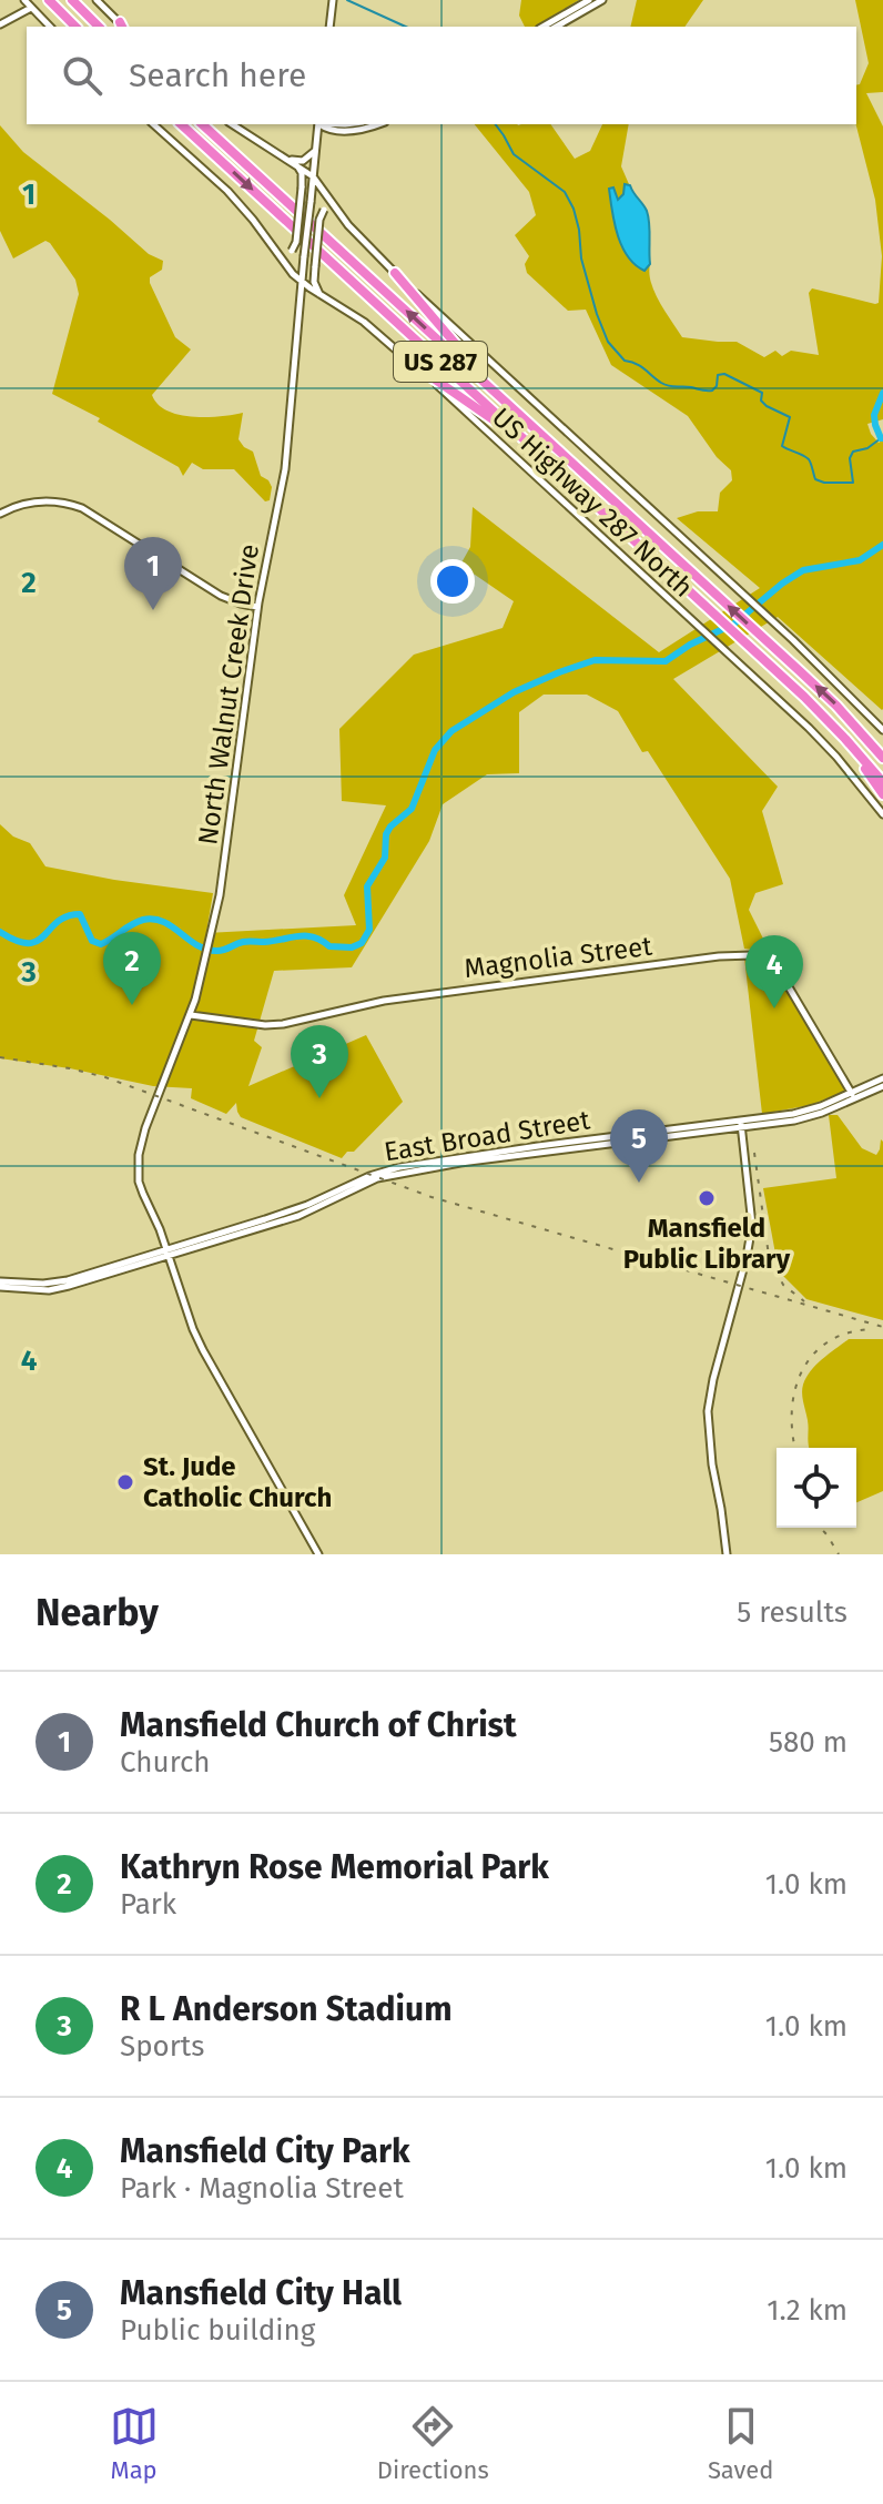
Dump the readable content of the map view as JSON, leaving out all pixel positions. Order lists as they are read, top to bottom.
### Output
{
  "streets": {
    "highway": ["US 287"],
    "main road": [
      "US Highway 287 North",
      "North Walnut Creek Drive",
      "Magnolia Street",
      "East Broad Street"
    ]
  },
  "crossings": [
    ["US Highway 287 North", "North Walnut Creek Drive"],
    ["North Walnut Creek Drive", "Magnolia Street"],
    ["North Walnut Creek Drive", "East Broad Street"],
    ["Magnolia Street", "East Broad Street"]
  ],
  "places": ["Mansfield Public Library", "St. Jude Catholic Church"],
  "page": {
    "search": "Search here",
    "pins": [
      "1",
      "2",
      "4",
      "3",
      "5"
    ],
    "heading": ["Nearby", "5 results"],
    "list": [
      {
        "mark": "1",
        "name": "Mansfield Church of Christ",
        "note": "Church",
        "value": "580 m"
      },
      {
        "mark": "2",
        "name": "Kathryn Rose Memorial Park",
        "note": "Park",
        "value": "1.0 km"
      },
      {
        "mark": "3",
        "name": "R L Anderson Stadium",
        "note": "Sports",
        "value": "1.0 km"
      },
      {
        "mark": "4",
        "name": "Mansfield City Park",
        "note": "Park · Magnolia Street",
        "value": "1.0 km"
      },
      {
        "mark": "5",
        "name": "Mansfield City Hall",
        "note": "Public building",
        "value": "1.2 km"
      }
    ],
    "nav": ["Map", "Directions", "Saved"]
  },
  "grid": {
    "rows": [
      "1",
      "2",
      "3",
      "4"
    ]
  }
}
